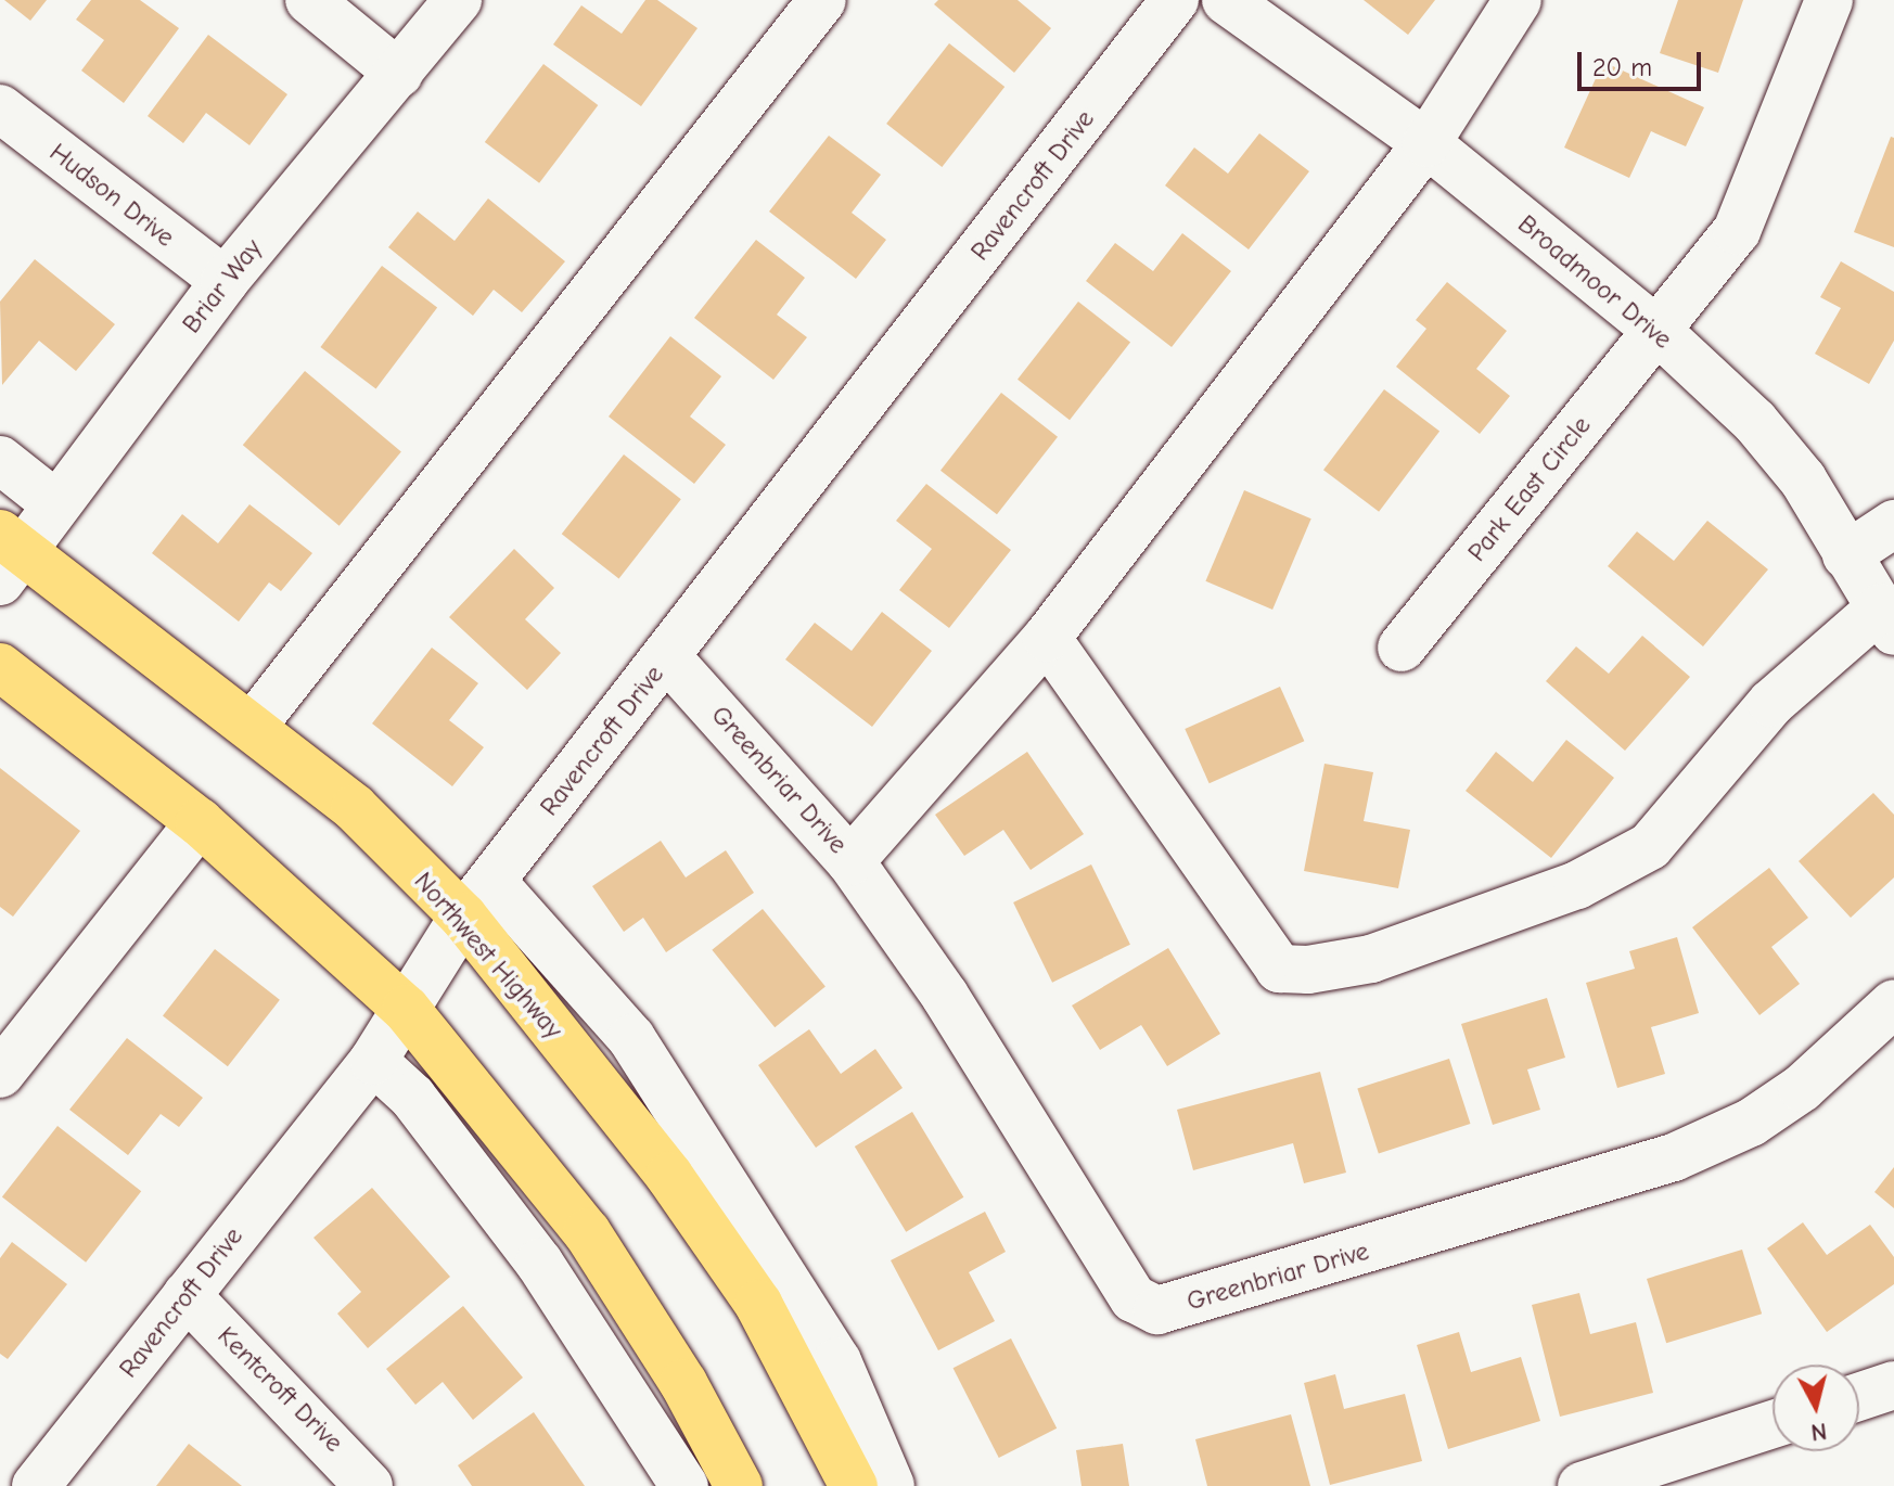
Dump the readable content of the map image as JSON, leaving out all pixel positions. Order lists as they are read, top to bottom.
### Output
{
  "streets": {
    "main road": ["Northwest Highway"],
    "street": [
      "Ravencroft Drive",
      "Hudson Drive",
      "Broadmoor Drive",
      "Briar Way",
      "Park East Circle",
      "Greenbriar Drive",
      "Kentcroft Drive"
    ]
  },
  "crossings": [
    ["Ravencroft Drive", "Greenbriar Drive"],
    ["Ravencroft Drive", "Northwest Highway"],
    ["Ravencroft Drive", "Kentcroft Drive"],
    ["Hudson Drive", "Briar Way"],
    ["Broadmoor Drive", "Park East Circle"],
    ["Briar Way", "Northwest Highway"]
  ],
  "scale_bar": "20 m",
  "north": "bottom"
}
